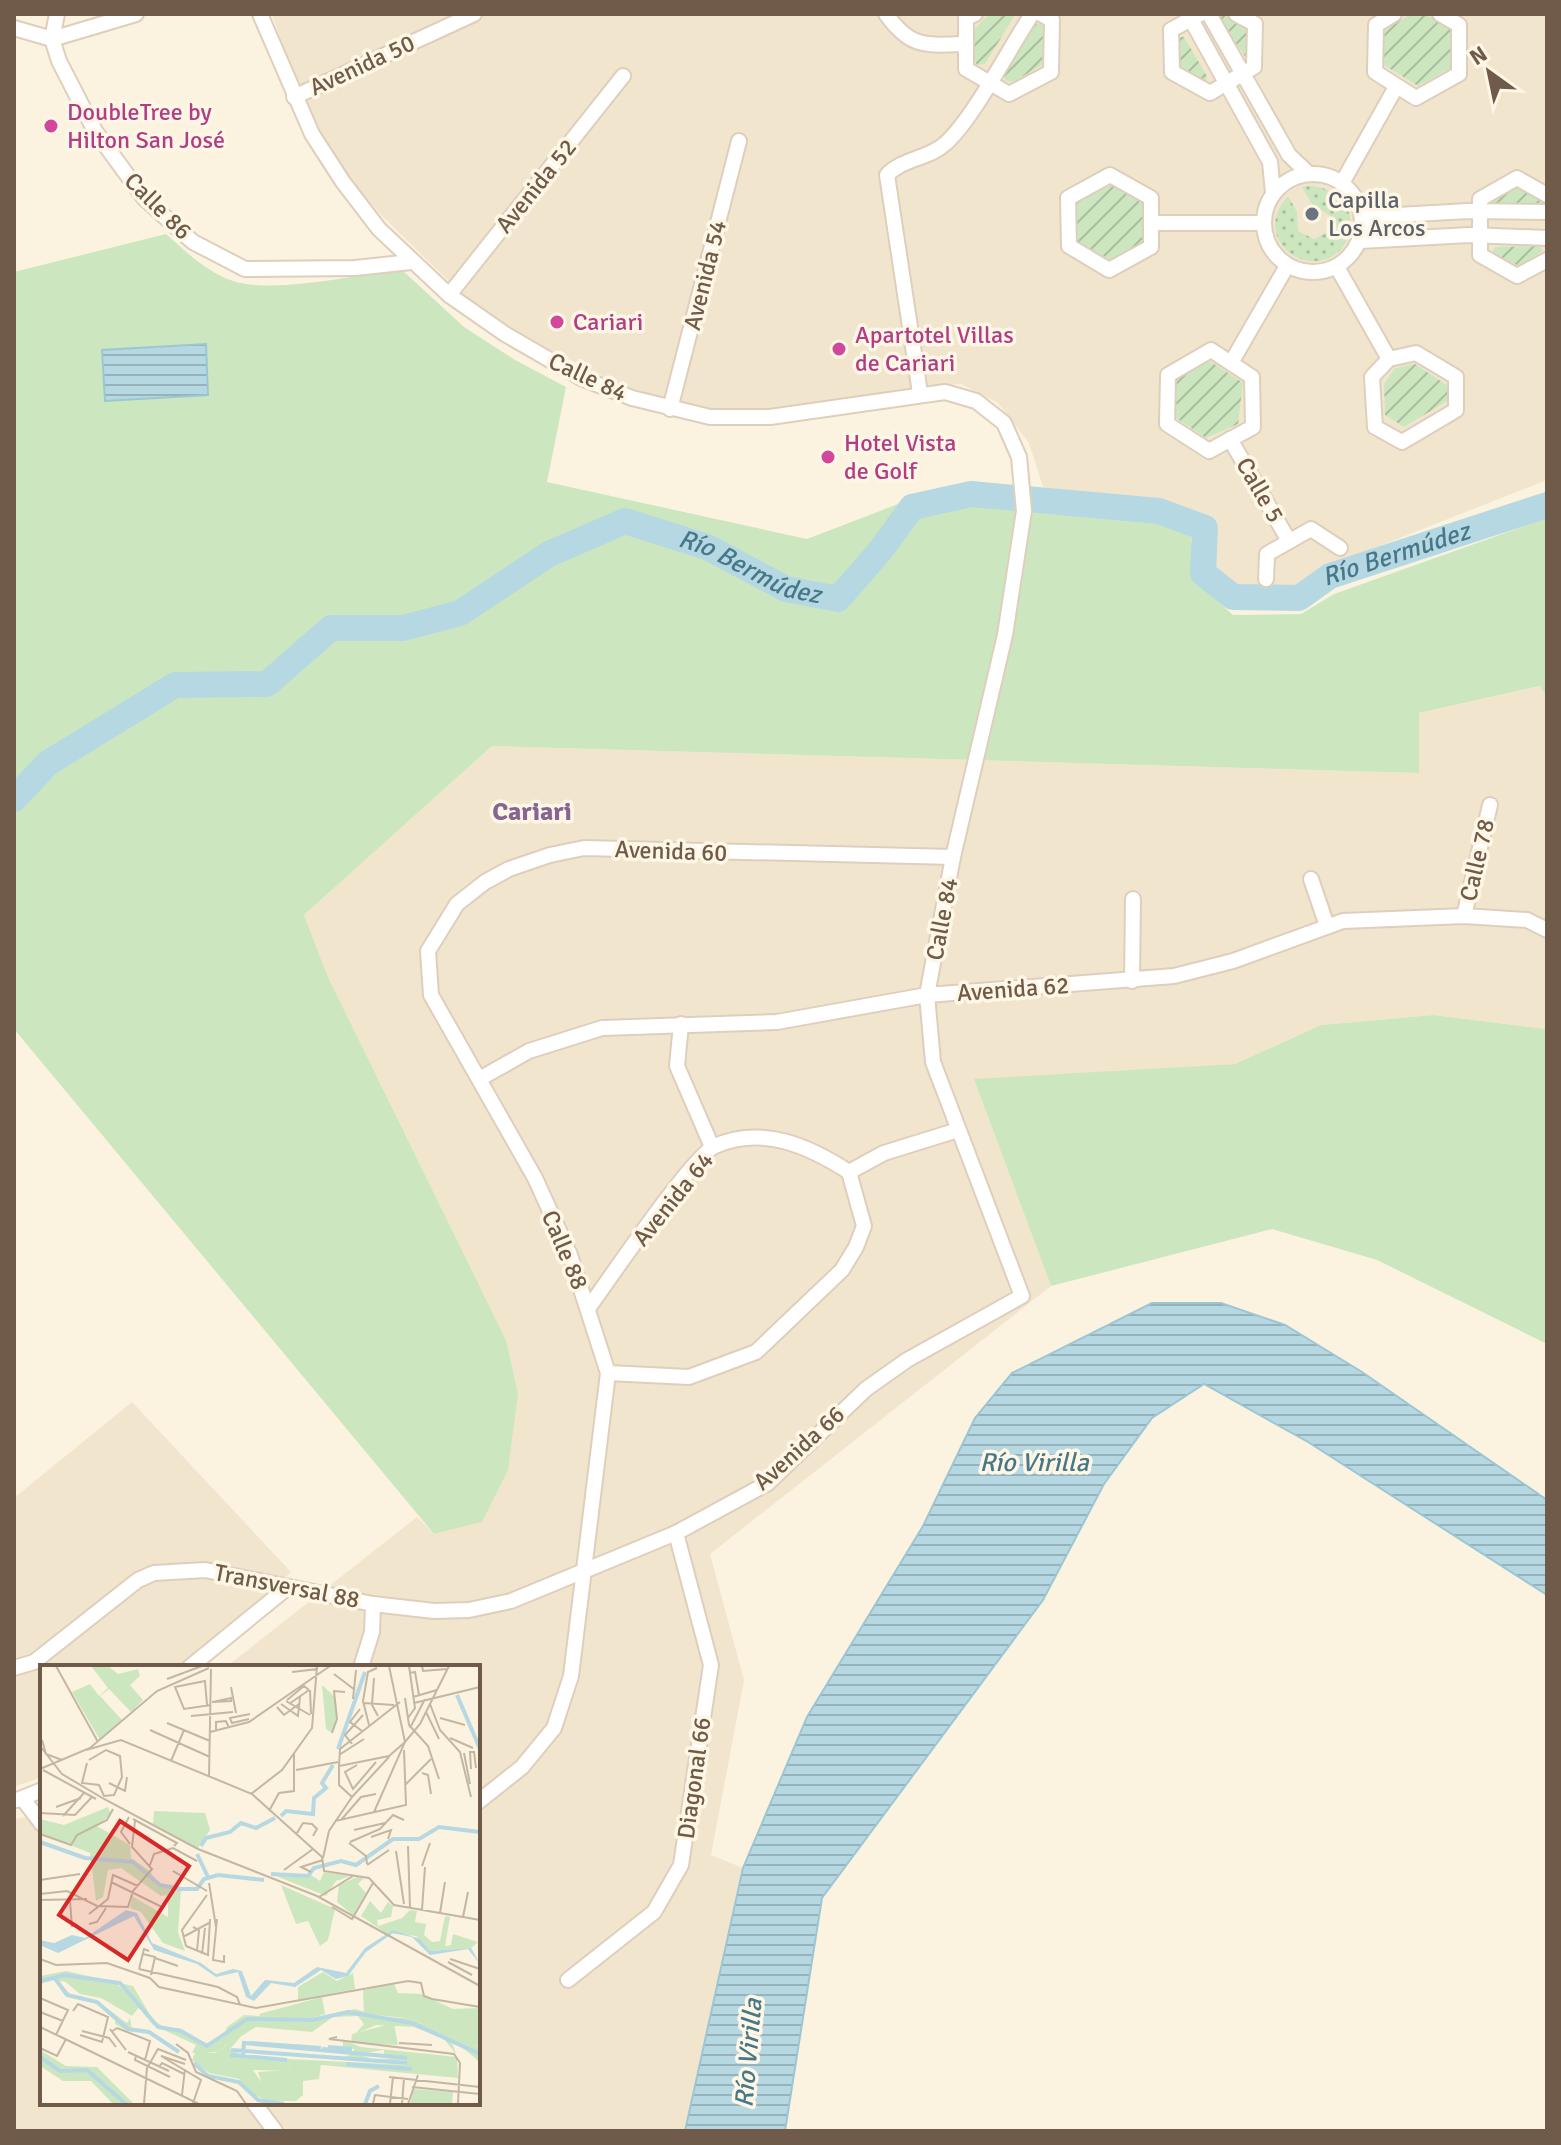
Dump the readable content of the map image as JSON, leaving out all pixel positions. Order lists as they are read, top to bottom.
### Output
{
  "streets": {
    "street": [
      "Avenida 50",
      "Avenida 52",
      "Calle 86",
      "Avenida 54",
      "Calle 84",
      "Calle 5",
      "Avenida 60",
      "Calle 78",
      "Avenida 62",
      "Avenida 64",
      "Calle 88",
      "Avenida 66",
      "Transversal 88",
      "Diagonal 66"
    ]
  },
  "crossings": [
    ["Avenida 50", "Calle 84"],
    ["Avenida 52", "Calle 84"],
    ["Calle 86", "Calle 84"],
    ["Avenida 54", "Calle 84"],
    ["Calle 84", "Avenida 60"],
    ["Calle 84", "Avenida 62"],
    ["Calle 84", "Avenida 66"],
    ["Avenida 60", "Calle 88"],
    ["Calle 78", "Avenida 62"],
    ["Avenida 62", "Calle 88"],
    ["Avenida 64", "Calle 88"],
    ["Calle 88", "Avenida 66"],
    ["Calle 88", "Transversal 88"],
    ["Avenida 66", "Transversal 88"],
    ["Avenida 66", "Diagonal 66"]
  ],
  "districts": ["Cariari"],
  "water": ["Río Bermúdez", "Río Virilla"],
  "places": [
    "DoubleTree by Hilton San José",
    "Capilla Los Arcos",
    "Cariari",
    "Apartotel Villas de Cariari",
    "Hotel Vista de Golf"
  ],
  "north": "top left"
}
